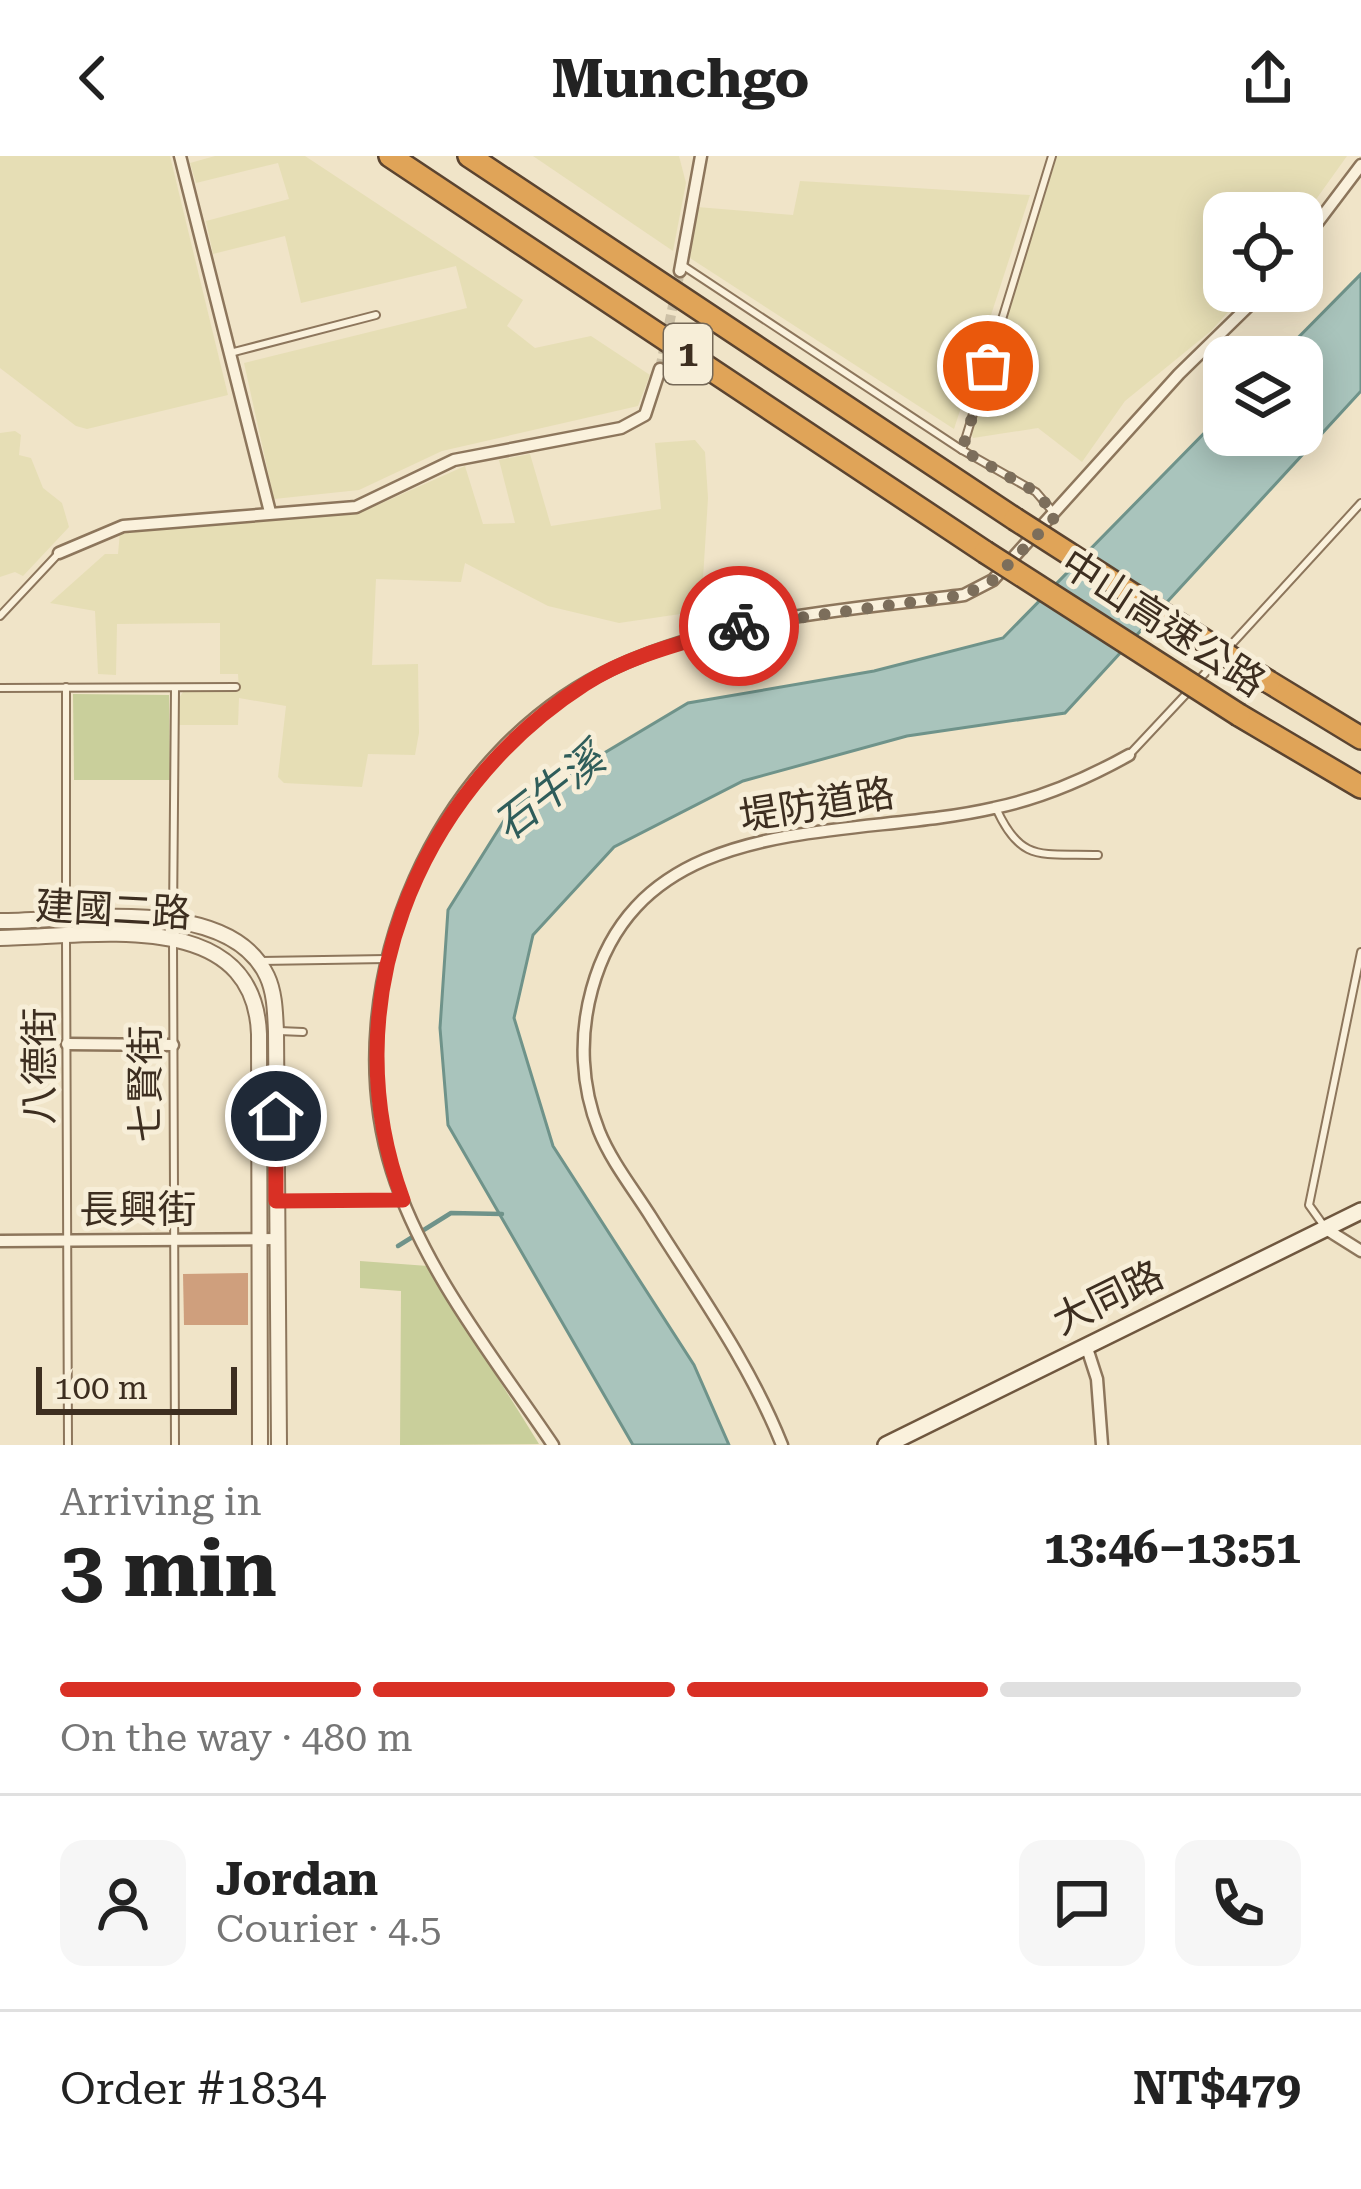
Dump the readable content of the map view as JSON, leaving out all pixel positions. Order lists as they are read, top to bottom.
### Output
{
  "streets": {
    "highway": ["1", "中山高速公路"],
    "main road": ["大同路"],
    "street": ["堤防道路", "建國二路", "長興街"],
    "lane": ["八德街", "七賢街"]
  },
  "crossings": [
    ["建國二路", "八德街"],
    ["建國二路", "七賢街"],
    ["建國二路", "長興街"],
    ["八德街", "長興街"],
    ["七賢街", "長興街"]
  ],
  "water": ["石牛溪"],
  "scale_bar": "100 m",
  "page": {
    "header": "Munchgo",
    "scale": "100 m",
    "heading": ["3 min", "Arriving in", "13:46–13:51"],
    "panel": [
      "Jordan",
      "Courier · 4.5",
      "Order #1834",
      "NT$479"
    ],
    "bar": "On the way · 480 m"
  }
}
